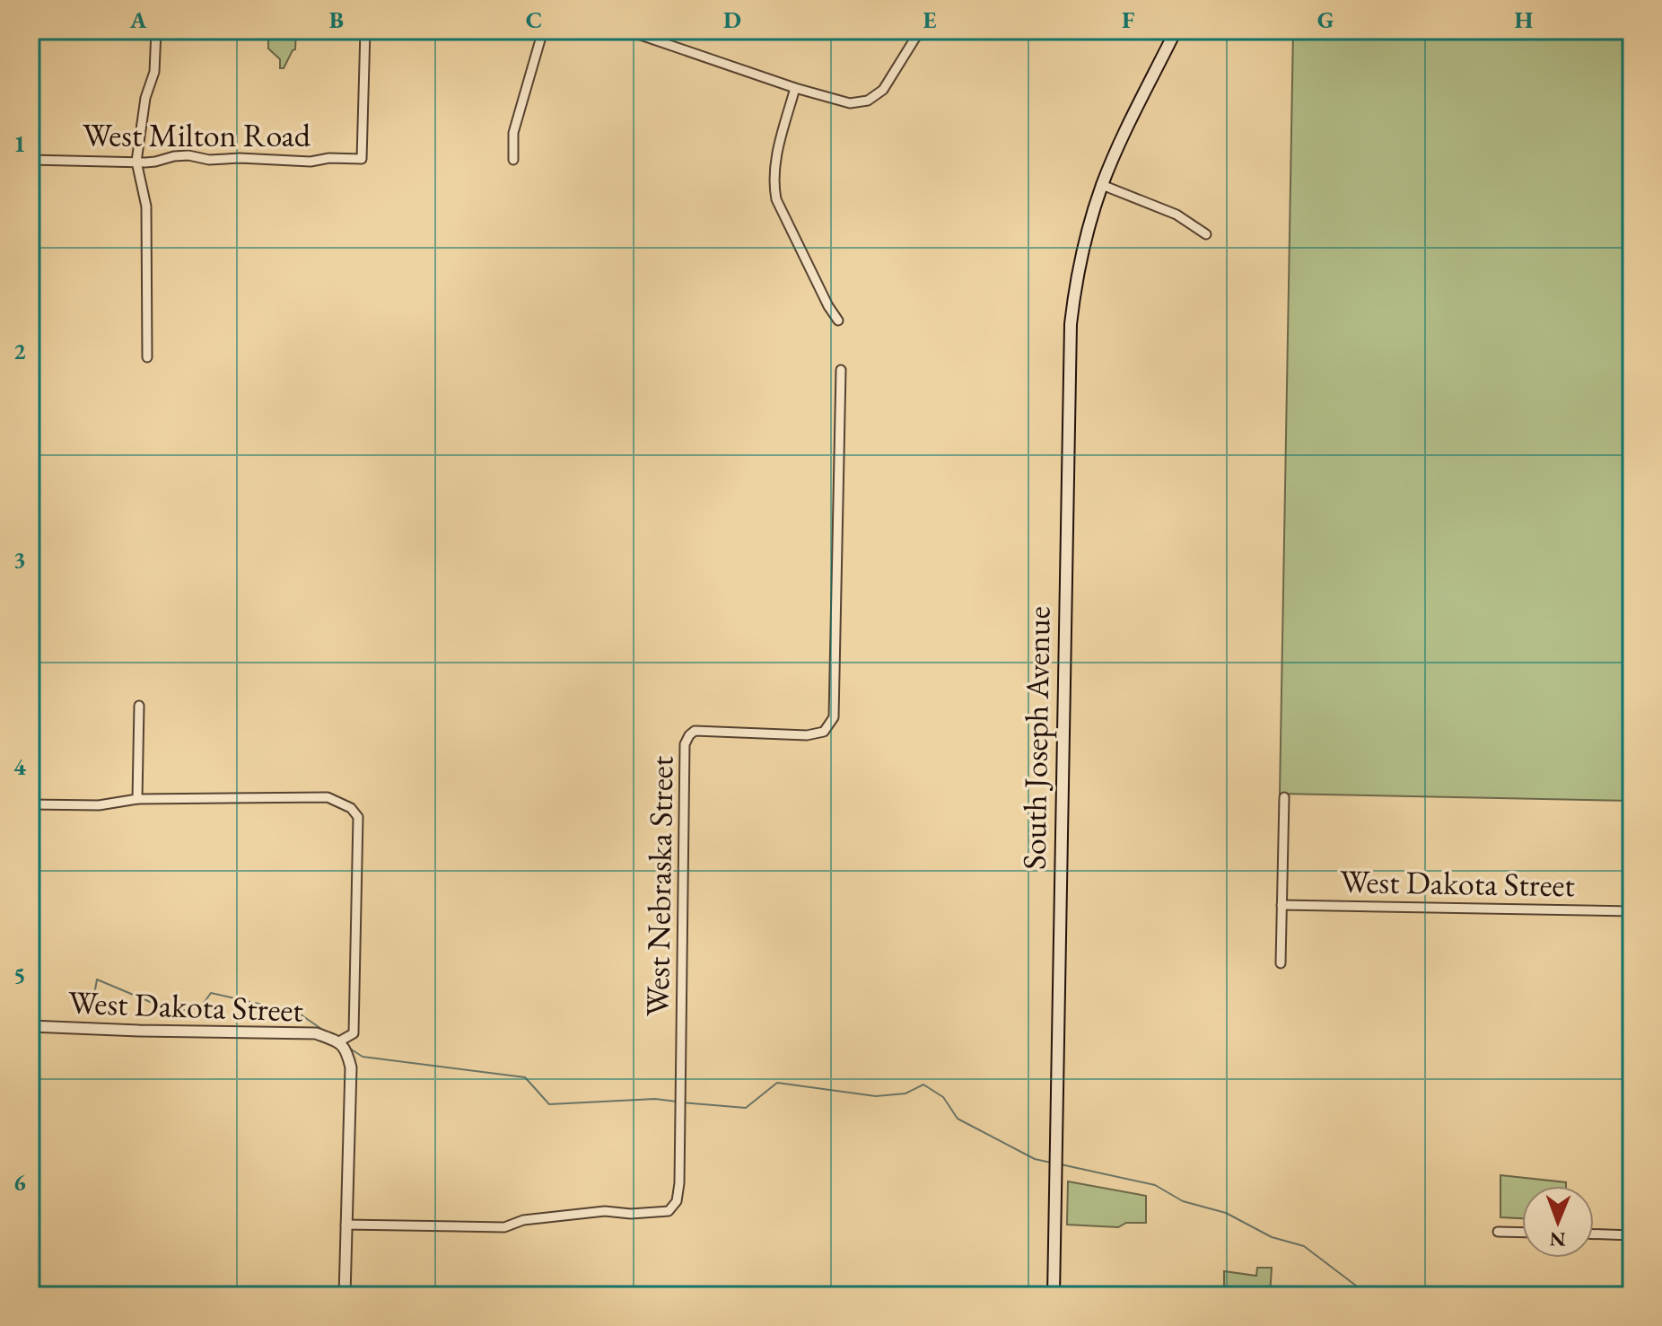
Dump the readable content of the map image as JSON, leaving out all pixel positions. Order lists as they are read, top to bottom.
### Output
{
  "streets": {
    "main road": ["South Joseph Avenue"],
    "street": ["West Milton Road", "West Dakota Street", "West Nebraska Street"]
  },
  "north": "bottom",
  "grid": {
    "columns": [
      "A",
      "B",
      "C",
      "D",
      "E",
      "F",
      "G",
      "H"
    ],
    "rows": [
      "1",
      "2",
      "3",
      "4",
      "5",
      "6"
    ]
  }
}
